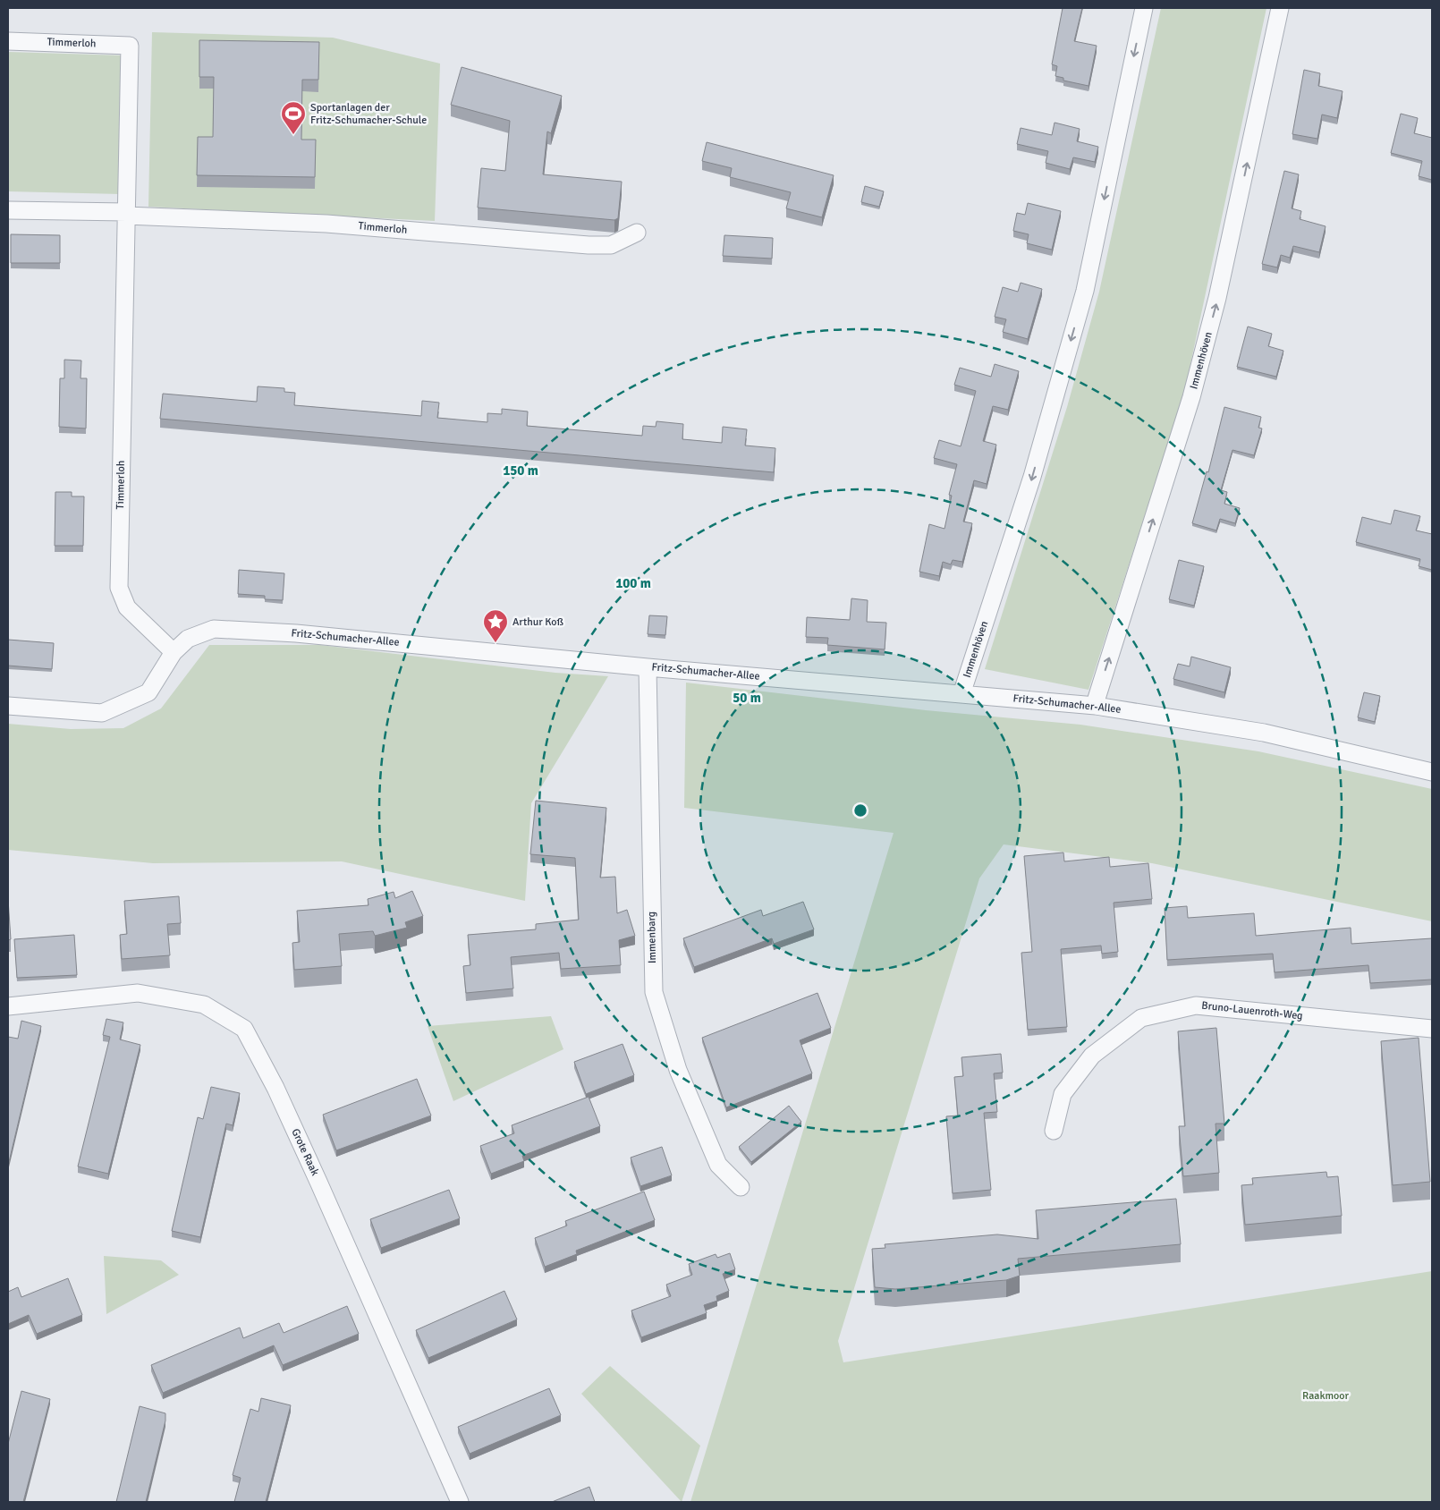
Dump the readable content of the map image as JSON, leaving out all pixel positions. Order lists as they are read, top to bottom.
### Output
{
  "streets": {
    "street": [
      "Timmerloh",
      "Immenhöven",
      "Fritz-Schumacher-Allee",
      "Immenbarg",
      "Bruno-Lauenroth-Weg",
      "Grote Raak"
    ]
  },
  "crossings": [
    ["Timmerloh", "Fritz-Schumacher-Allee"],
    ["Immenhöven", "Fritz-Schumacher-Allee"],
    ["Fritz-Schumacher-Allee", "Immenbarg"]
  ],
  "parks": ["Raakmoor"],
  "places": {
    "sports": ["Sportanlagen der Fritz-Schumacher-Schule"],
    "place": ["Arthur Koß"]
  },
  "rings": ["150 m", "100 m", "50 m"]
}
